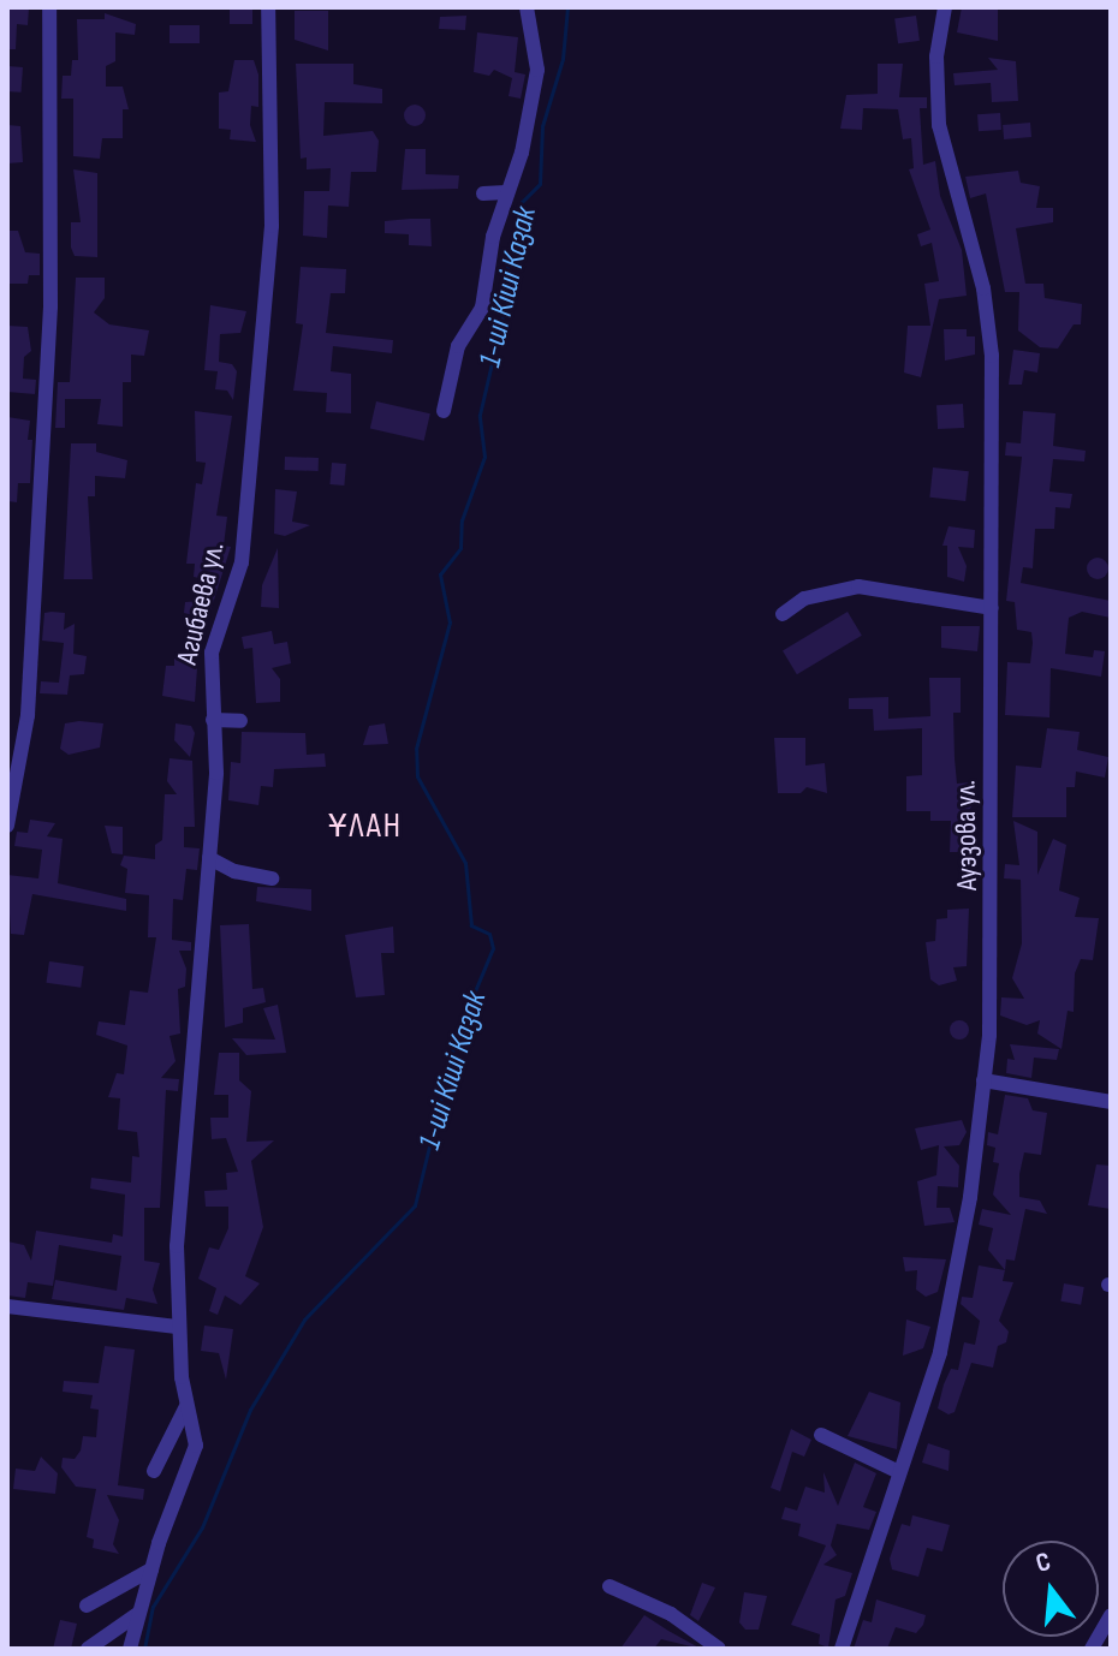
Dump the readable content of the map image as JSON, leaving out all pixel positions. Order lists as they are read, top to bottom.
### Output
{
  "streets": {
    "street": ["Агибаева ул.", "Ауэзова ул."]
  },
  "districts": ["ҰЛАН"],
  "water": ["1-ші Кіші Казак"],
  "north": "top"
}
